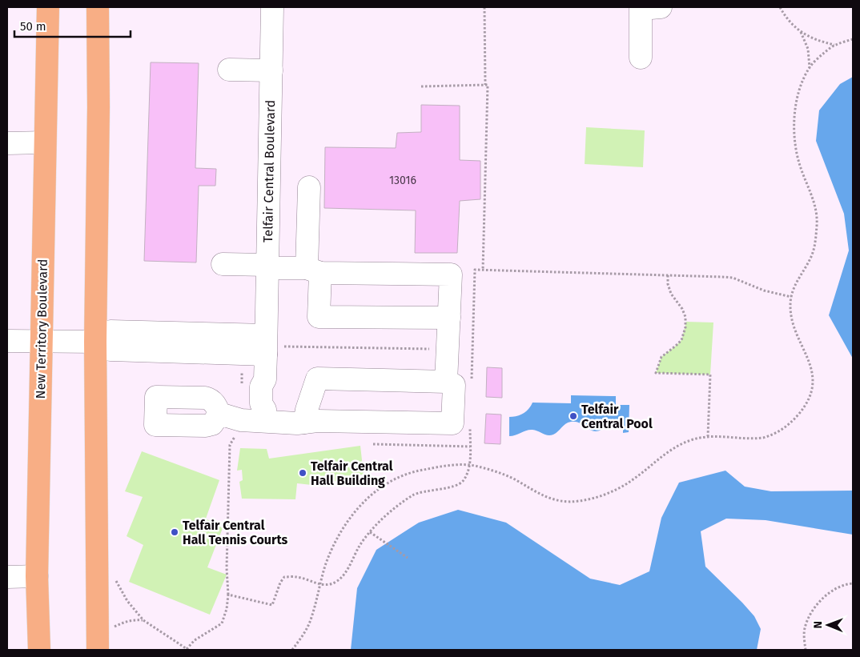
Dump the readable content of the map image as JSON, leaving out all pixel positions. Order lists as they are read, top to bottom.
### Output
{
  "streets": {
    "main road": ["New Territory Boulevard"],
    "street": ["Telfair Central Boulevard"]
  },
  "places": ["Telfair Central Pool", "Telfair Central Hall Building", "Telfair Central Hall Tennis Courts"],
  "house_numbers": ["13016"],
  "scale_bar": "50 m",
  "north": "left"
}
